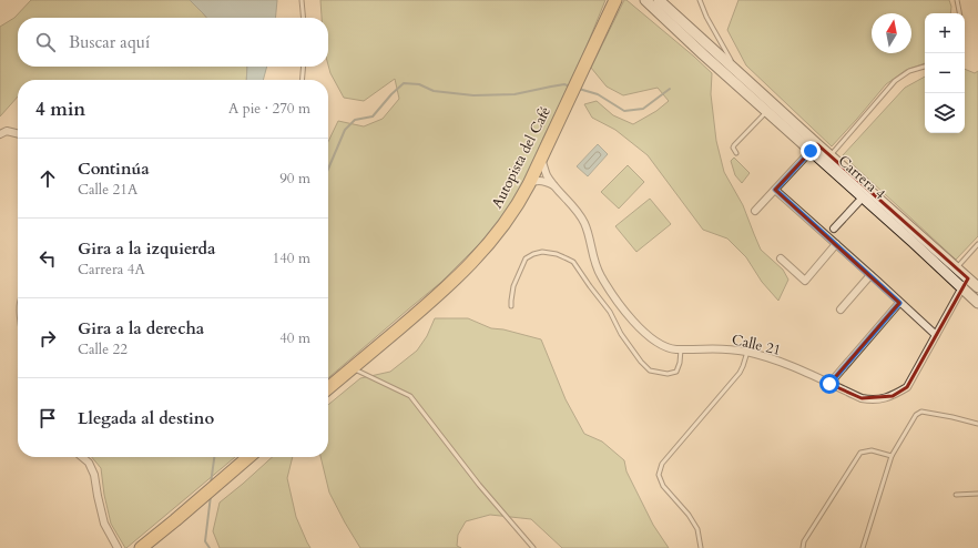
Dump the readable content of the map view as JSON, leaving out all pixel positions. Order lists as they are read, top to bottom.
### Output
{
  "streets": {
    "highway": ["Autopista del Café"],
    "main road": ["Carrera 4"],
    "street": ["Calle 21"]
  },
  "crossings": [
    ["Autopista del Café", "Calle 21"],
    ["Carrera 4", "Calle 21"]
  ],
  "north": "top",
  "page": {
    "map_buttons": ["+", "−"],
    "search": "Buscar aquí",
    "heading": ["4 min", "A pie · 270 m"],
    "list": [
      ["Continúa", "Calle 21A", "90 m"],
      ["Gira a la izquierda", "Carrera 4A", "140 m"],
      ["Gira a la derecha", "Calle 22", "40 m"],
      "Llegada al destino"
    ]
  }
}
